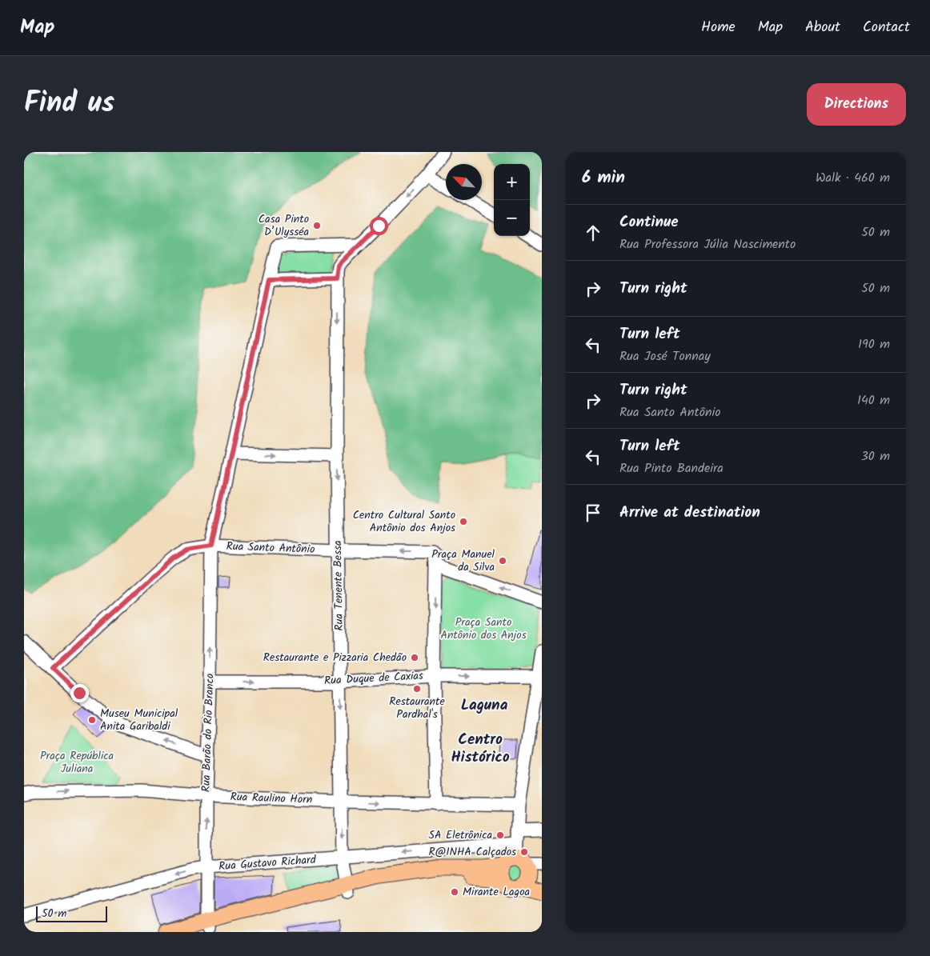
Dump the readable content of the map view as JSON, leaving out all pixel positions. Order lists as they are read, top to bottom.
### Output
{
  "streets": {
    "street": [
      "Rua Santo Antônio",
      "Rua Tenente Bessa",
      "Rua Duque de Caxias",
      "Rua Barão do Rio Branco",
      "Rua Raulino Horn",
      "Rua Gustavo Richard"
    ]
  },
  "crossings": [
    ["Rua Santo Antônio", "Rua Tenente Bessa"],
    ["Rua Santo Antônio", "Rua Barão do Rio Branco"],
    ["Rua Tenente Bessa", "Rua Duque de Caxias"],
    ["Rua Tenente Bessa", "Rua Raulino Horn"],
    ["Rua Tenente Bessa", "Rua Gustavo Richard"],
    ["Rua Duque de Caxias", "Rua Barão do Rio Branco"],
    ["Rua Barão do Rio Branco", "Rua Raulino Horn"],
    ["Rua Barão do Rio Branco", "Rua Gustavo Richard"]
  ],
  "one_way": ["Rua Tenente Bessa", "Rua Raulino Horn", "Rua Gustavo Richard"],
  "districts": ["Laguna", "Centro Histórico"],
  "parks": ["Praça Santo Antônio dos Anjos", "Praça República Juliana"],
  "places": [
    "Casa Pinto D’Ulysséa",
    "Centro Cultural Santo Antônio dos Anjos",
    "Praça Manuel da Silva",
    "Restaurante e Pizzaria Chedão",
    "Restaurante Pardhal's",
    "Museu Municipal Anita Garibaldi",
    "SA Eletrônica",
    "R@INHA Calçados",
    "Mirante Lagoa"
  ],
  "scale_bar": "50 m",
  "north": "top left",
  "page": {
    "header": "Map",
    "nav": [
      "Home",
      "Map",
      "About",
      "Contact"
    ],
    "title": "Find us",
    "buttons": "Directions",
    "heading": ["6 min", "Walk · 460 m"],
    "map_buttons": ["+", "−"],
    "list": [
      ["Continue", "Rua Professora Júlia Nascimento", "50 m"],
      ["Turn right", "50 m"],
      ["Turn left", "Rua José Tonnay", "190 m"],
      ["Turn right", "Rua Santo Antônio", "140 m"],
      ["Turn left", "Rua Pinto Bandeira", "30 m"],
      "Arrive at destination"
    ],
    "scale": "50 m"
  }
}
